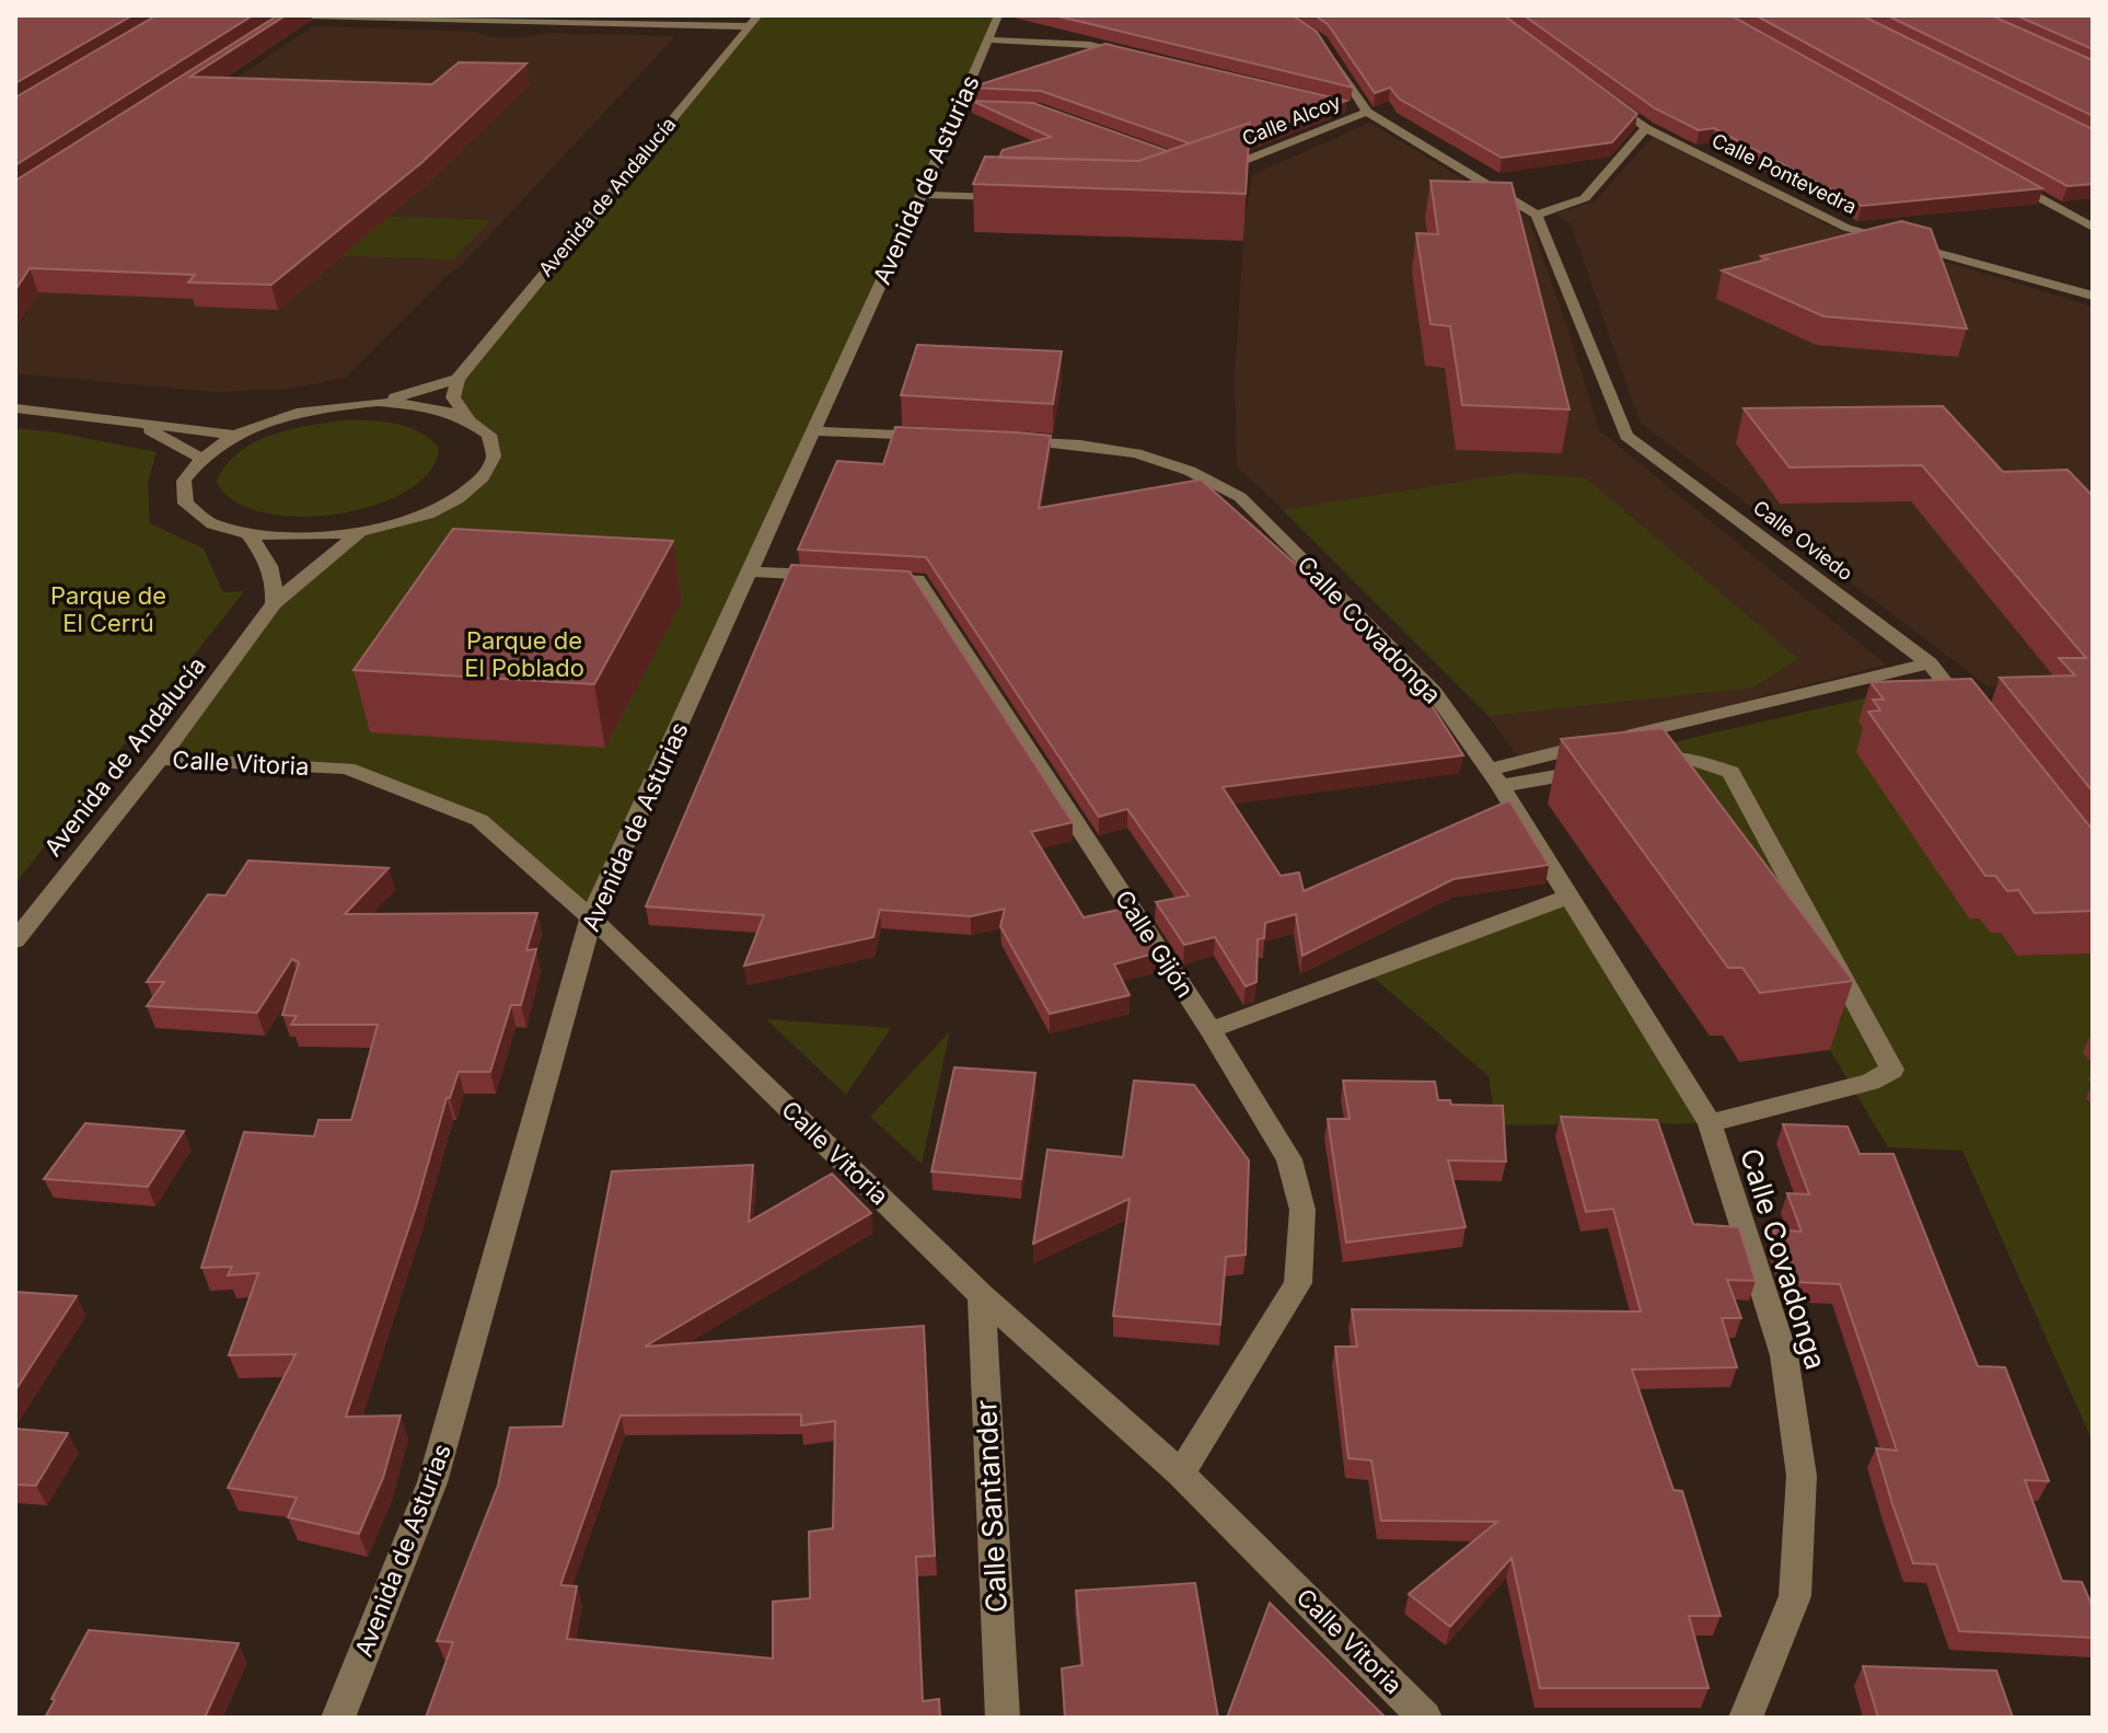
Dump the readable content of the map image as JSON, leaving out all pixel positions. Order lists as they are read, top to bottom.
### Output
{
  "streets": {
    "street": [
      "Calle Alcoy",
      "Calle Pontevedra",
      "Avenida de Asturias",
      "Avenida de Andalucía",
      "Calle Oviedo",
      "Calle Covadonga",
      "Calle Vitoria",
      "Calle Gijón",
      "Calle Santander"
    ]
  },
  "crossings": [
    ["Avenida de Asturias", "Calle Vitoria"],
    ["Avenida de Andalucía", "Calle Vitoria"],
    ["Calle Vitoria", "Calle Gijón"],
    ["Calle Vitoria", "Calle Santander"]
  ],
  "parks": ["Parque de El Cerrú", "Parque de El Poblado"]
}
